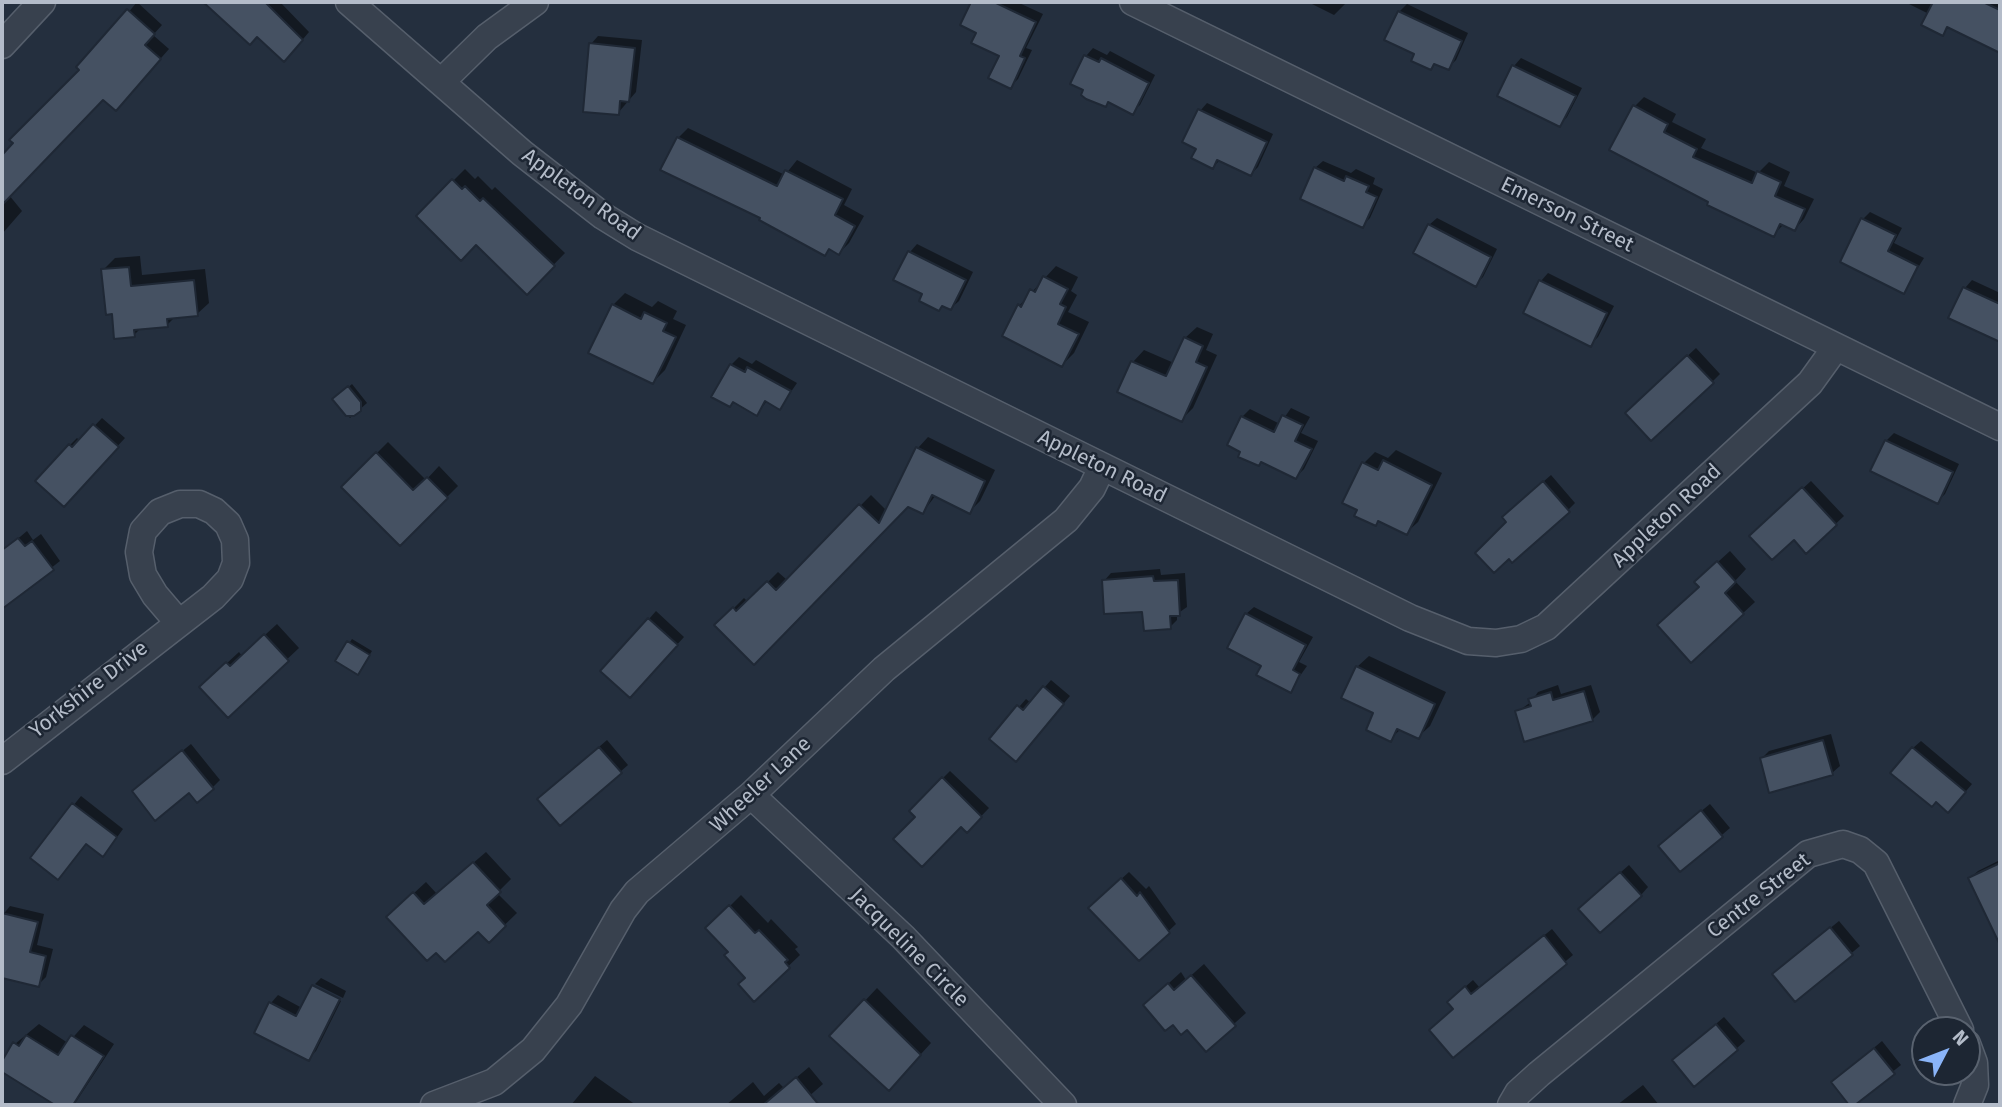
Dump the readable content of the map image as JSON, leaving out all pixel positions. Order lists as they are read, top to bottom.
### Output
{
  "streets": {
    "street": [
      "Appleton Road",
      "Emerson Street",
      "Yorkshire Drive",
      "Wheeler Lane",
      "Centre Street",
      "Jacqueline Circle"
    ]
  },
  "crossings": [
    ["Appleton Road", "Emerson Street"],
    ["Appleton Road", "Wheeler Lane"],
    ["Wheeler Lane", "Jacqueline Circle"]
  ],
  "north": "top right"
}
